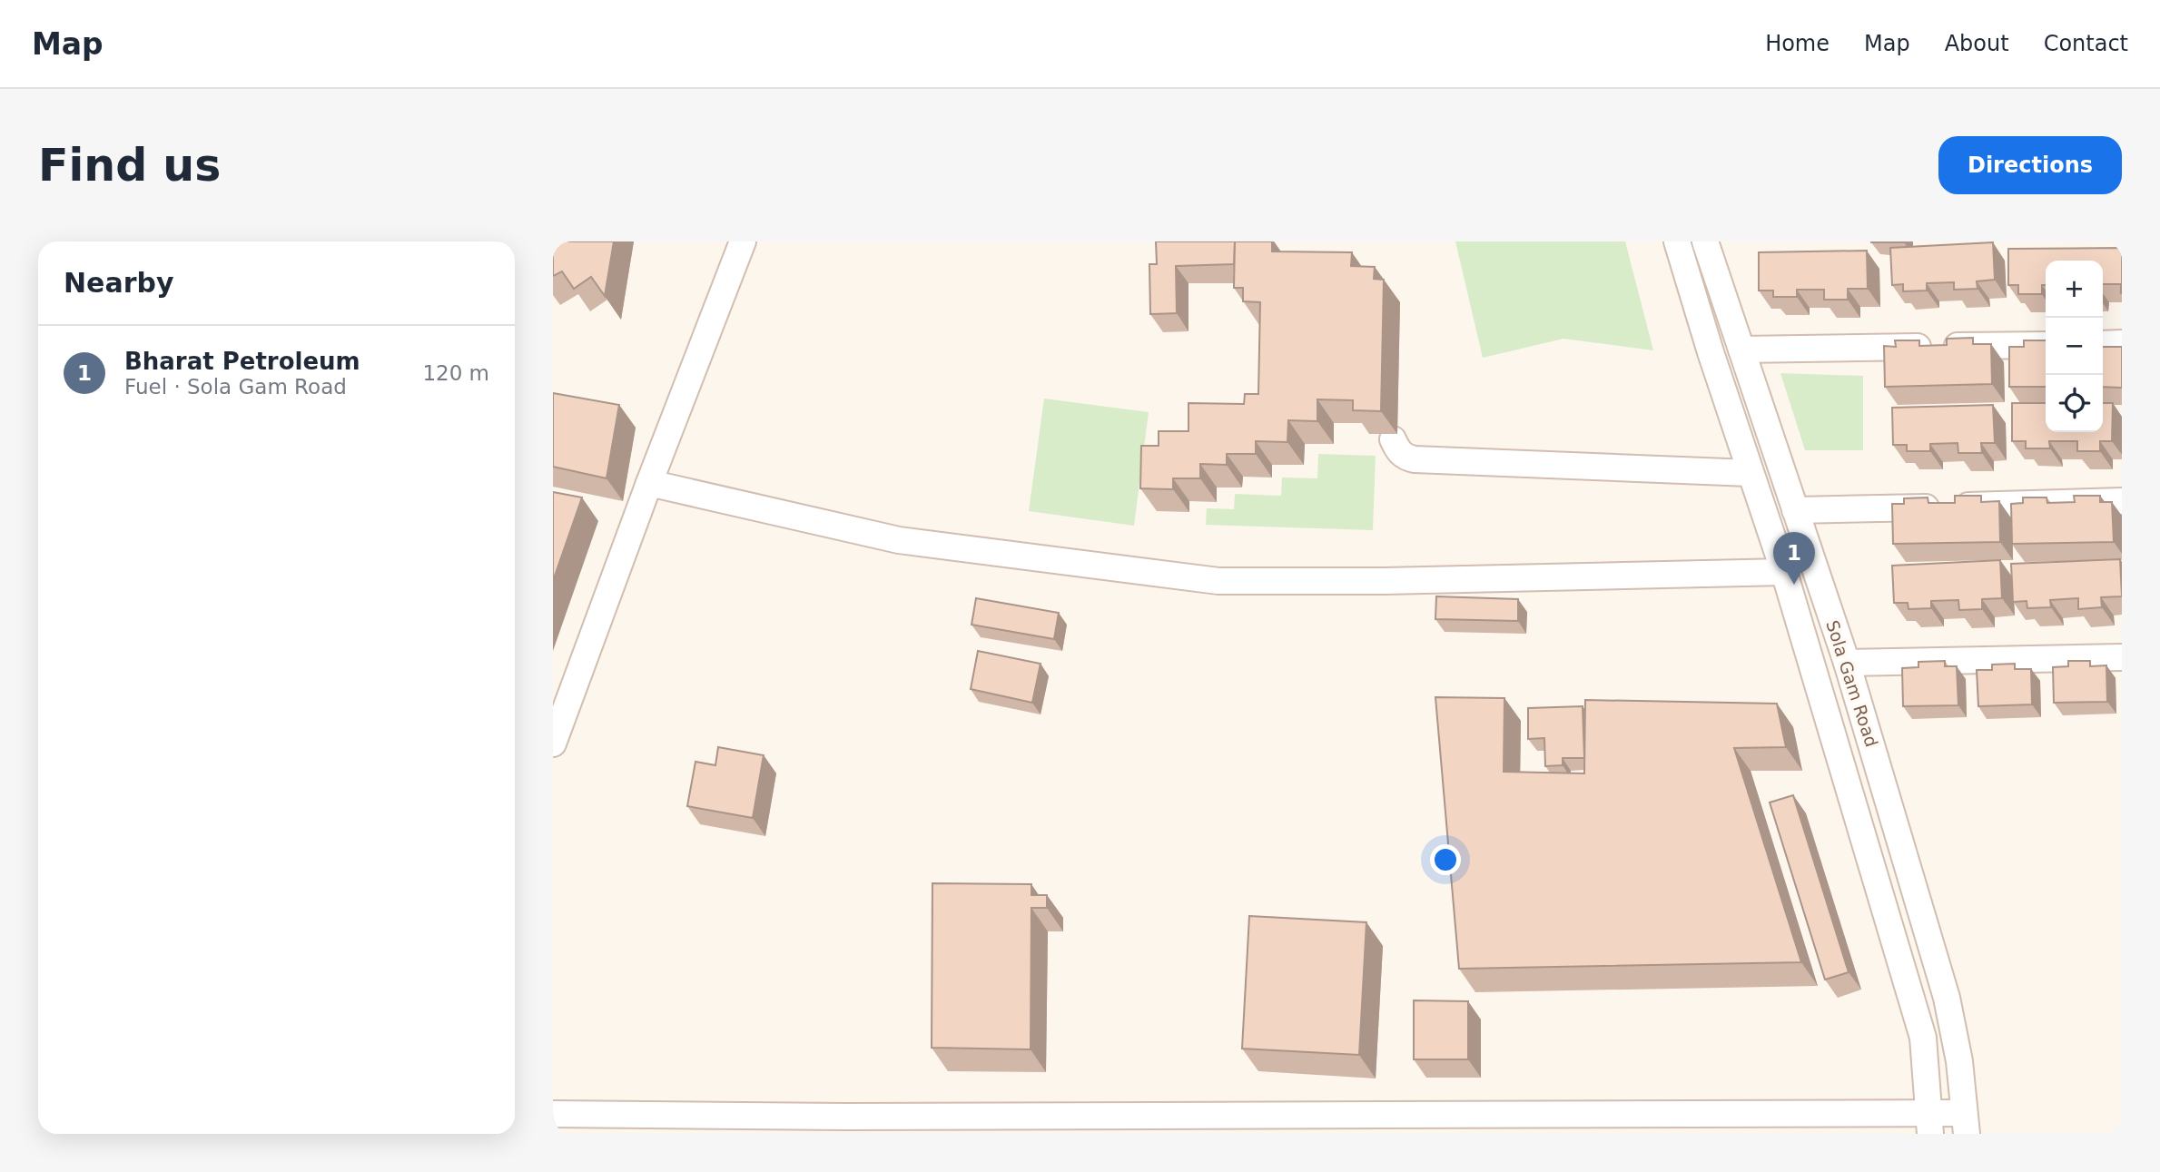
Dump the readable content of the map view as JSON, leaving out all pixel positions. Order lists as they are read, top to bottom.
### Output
{
  "streets": {
    "street": ["Sola Gam Road"]
  },
  "page": {
    "header": "Map",
    "nav": [
      "Home",
      "Map",
      "About",
      "Contact"
    ],
    "buttons": "Directions",
    "title": "Find us",
    "heading": "Nearby",
    "map_buttons": ["+", "−"],
    "list": [
      {
        "mark": "1",
        "name": "Bharat Petroleum",
        "note": "Fuel · Sola Gam Road",
        "value": "120 m"
      }
    ],
    "pins": "1"
  }
}
